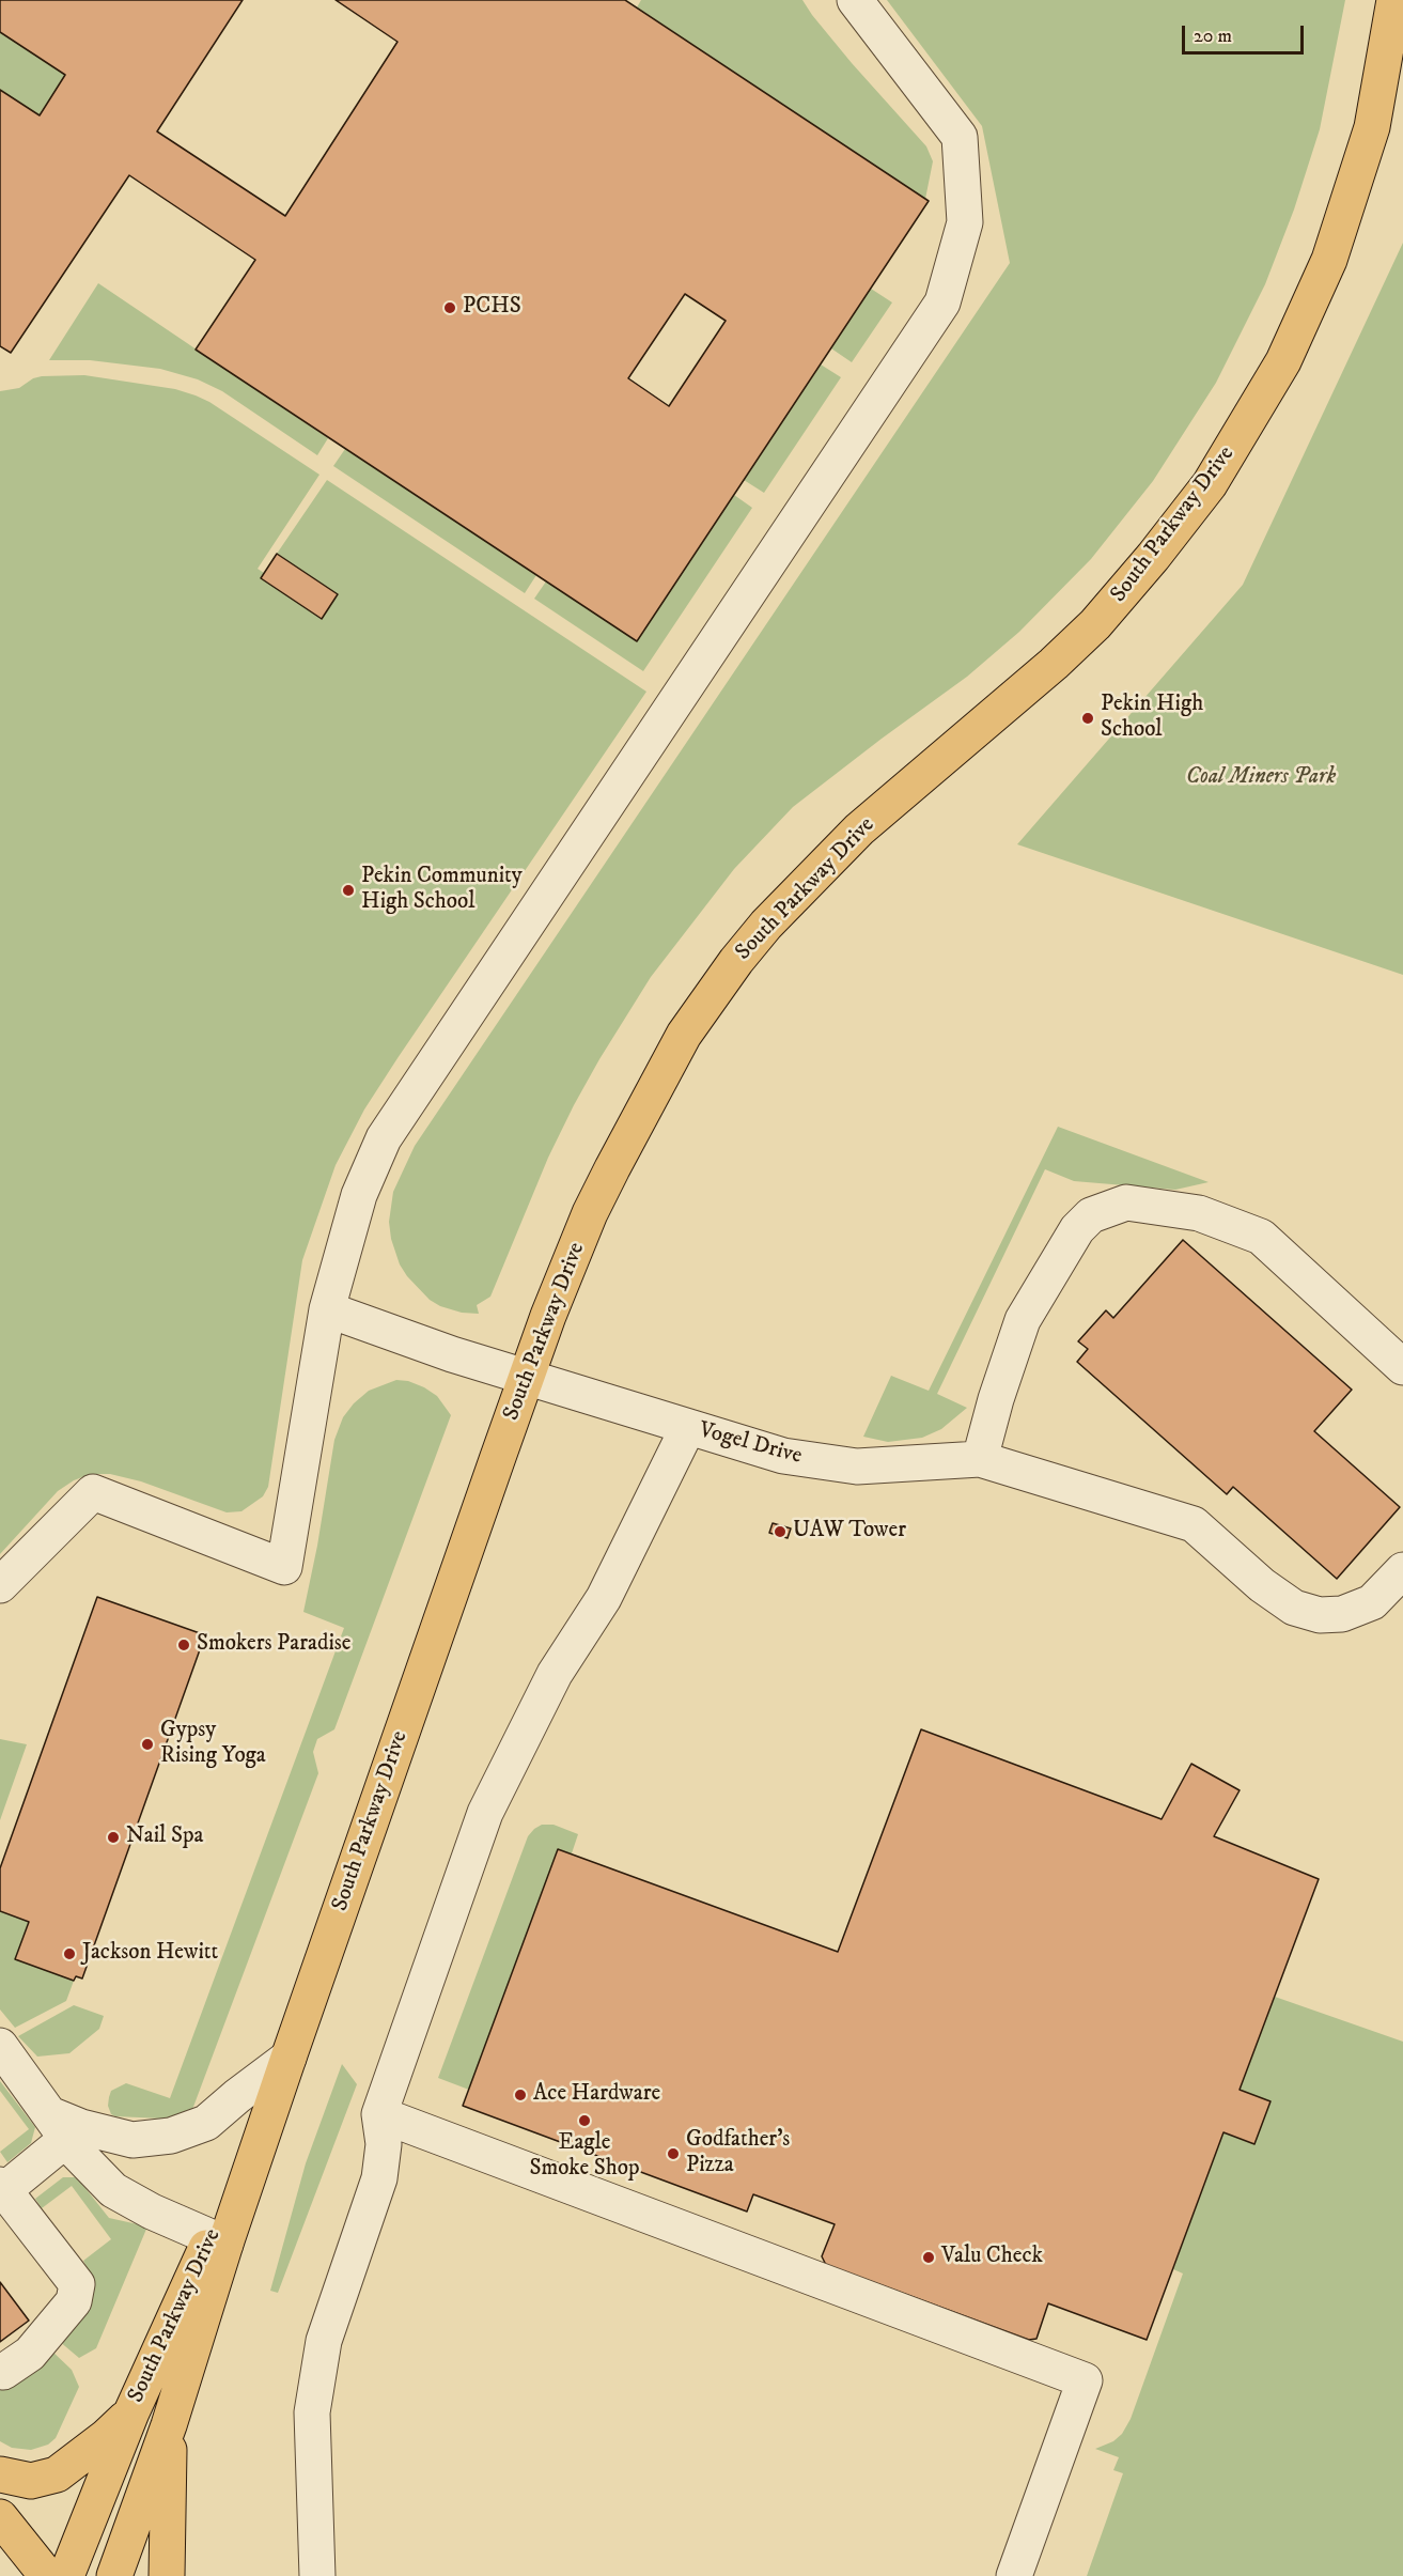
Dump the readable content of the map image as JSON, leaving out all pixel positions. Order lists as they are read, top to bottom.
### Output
{
  "streets": {
    "main road": ["South Parkway Drive"],
    "street": ["Vogel Drive"]
  },
  "crossings": [
    ["South Parkway Drive", "Vogel Drive"]
  ],
  "parks": ["Coal Miners Park"],
  "places": [
    "PCHS",
    "Pekin High School",
    "Pekin Community High School",
    "UAW Tower",
    "Smokers Paradise",
    "Gypsy Rising Yoga",
    "Nail Spa",
    "Jackson Hewitt",
    "Ace Hardware",
    "Eagle Smoke Shop",
    "Godfather's Pizza",
    "Valu Check"
  ],
  "scale_bar": "20 m"
}
